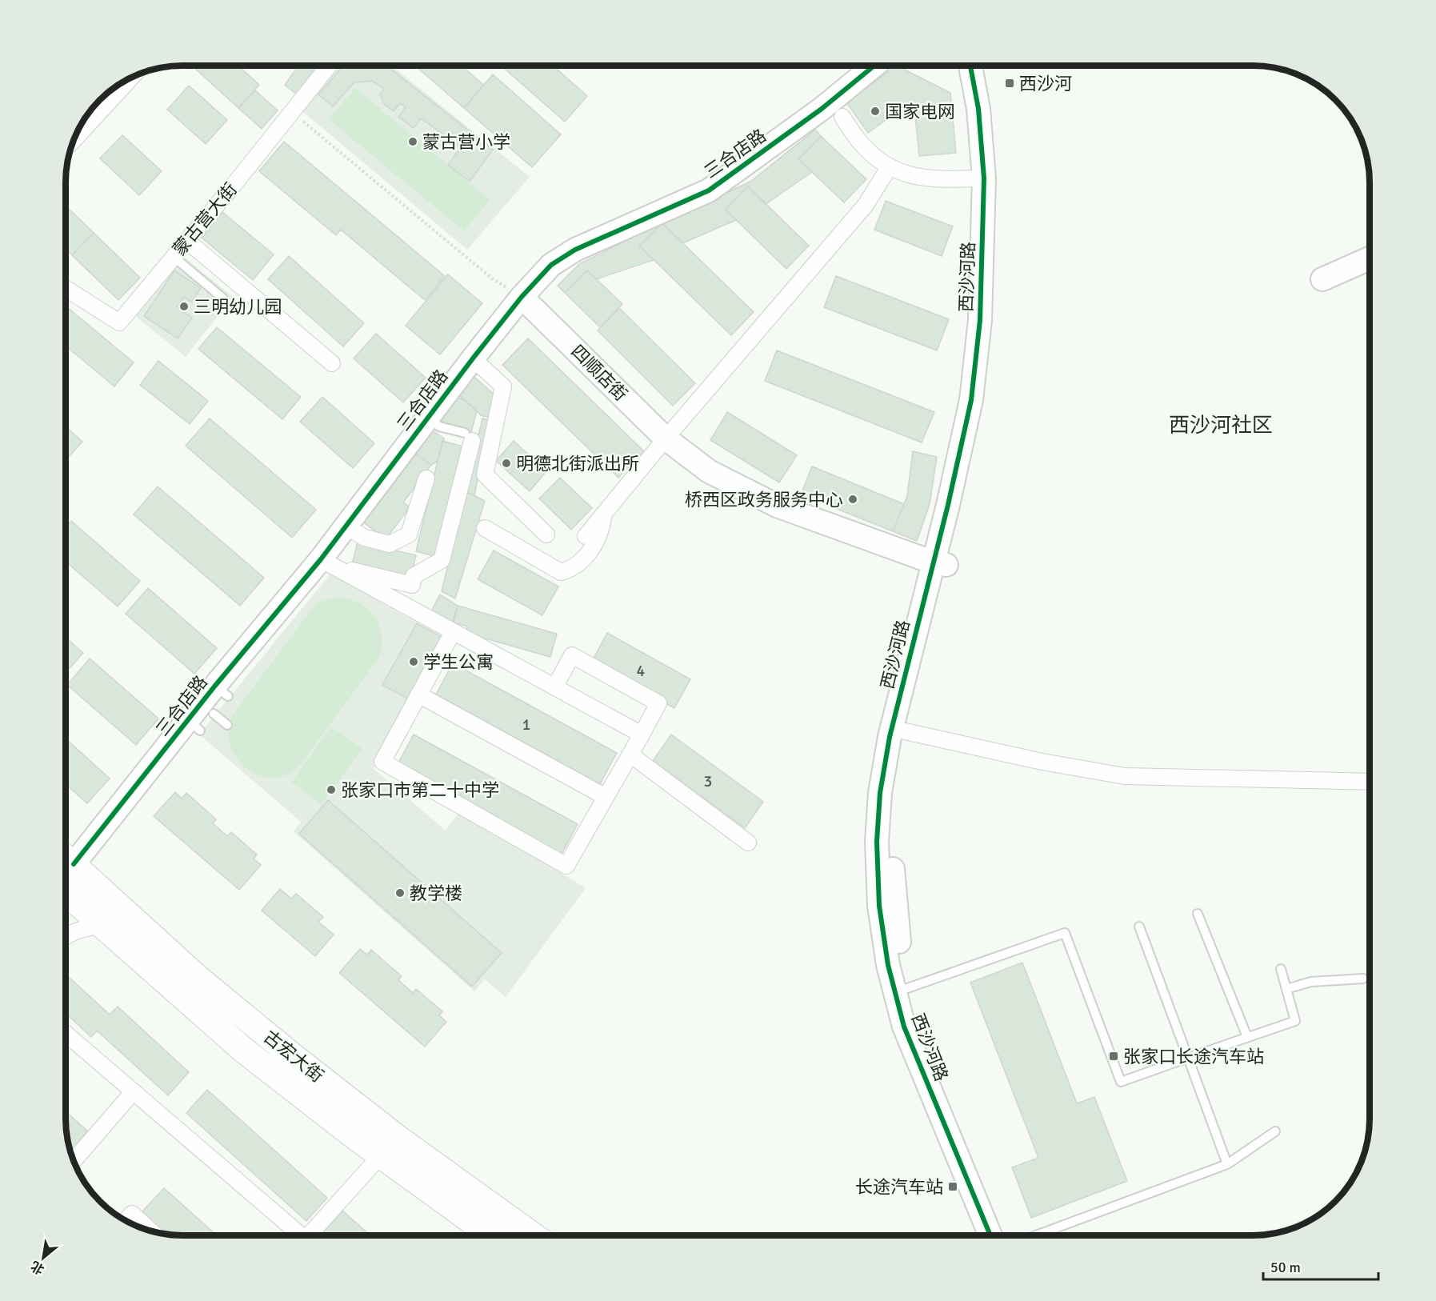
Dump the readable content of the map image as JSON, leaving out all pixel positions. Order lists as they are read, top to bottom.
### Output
{
  "streets": {
    "main road": ["古宏大街"],
    "street": [
      "三合店路",
      "蒙古营大街",
      "西沙河路",
      "四顺店街"
    ]
  },
  "crossings": [
    ["三合店路", "四顺店街"],
    ["西沙河路", "四顺店街"]
  ],
  "districts": ["西沙河社区"],
  "places": {
    "transit": ["西沙河", "张家口长途汽车站", "长途汽车站"],
    "other": [
      "国家电网",
      "蒙古营小学",
      "三明幼儿园",
      "明德北街派出所",
      "桥西区政务服务中心",
      "学生公寓",
      "张家口市第二十中学",
      "教学楼"
    ]
  },
  "house_numbers": ["4", "1", "3"],
  "scale_bar": "50 m",
  "north": "bottom left"
}
